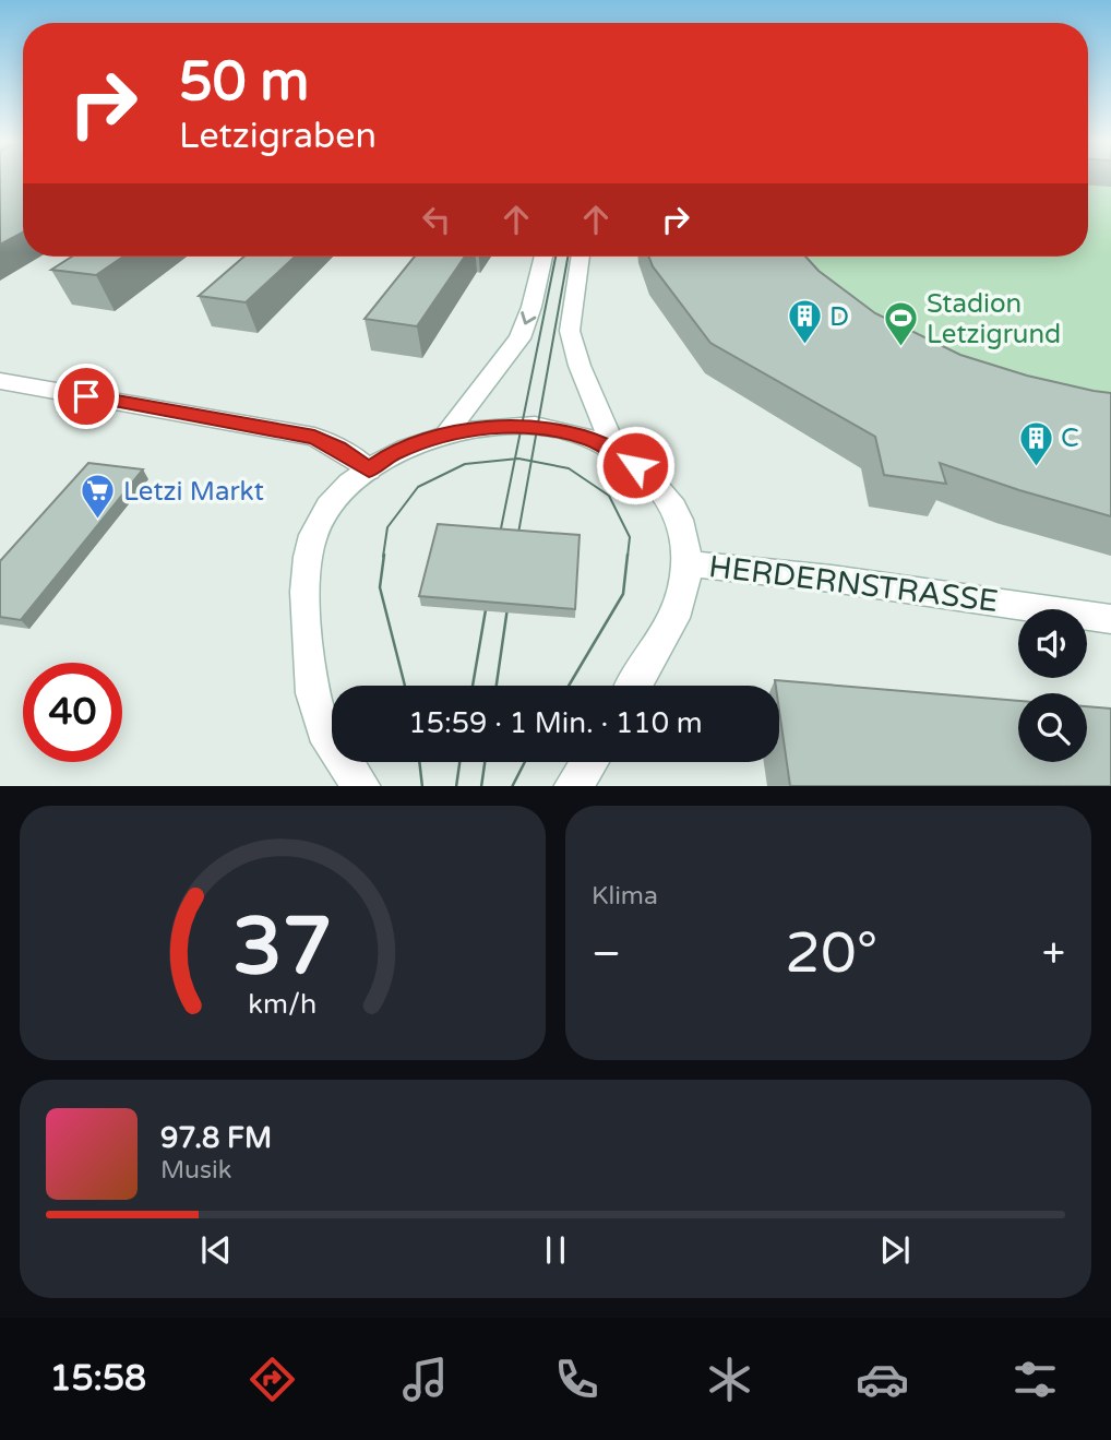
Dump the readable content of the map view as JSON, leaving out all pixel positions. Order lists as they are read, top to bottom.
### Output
{
  "streets": {
    "street": ["HERDERNSTRASSE"]
  },
  "places": {
    "building": ["D", "C"],
    "sports": ["Stadion Letzigrund"],
    "supermarket": ["Letzi Markt"]
  },
  "page": {
    "turn": ["50 m", "Letzigraben"],
    "limit": "40",
    "trip": "15:59 · 1 Min. · 110 m",
    "tile": "Klima",
    "heat": ["−", "20°", "+"],
    "song": ["97.8 FM", "Musik"],
    "tabs": "15:58",
    "gauge": ["37", "km/h"]
  }
}
